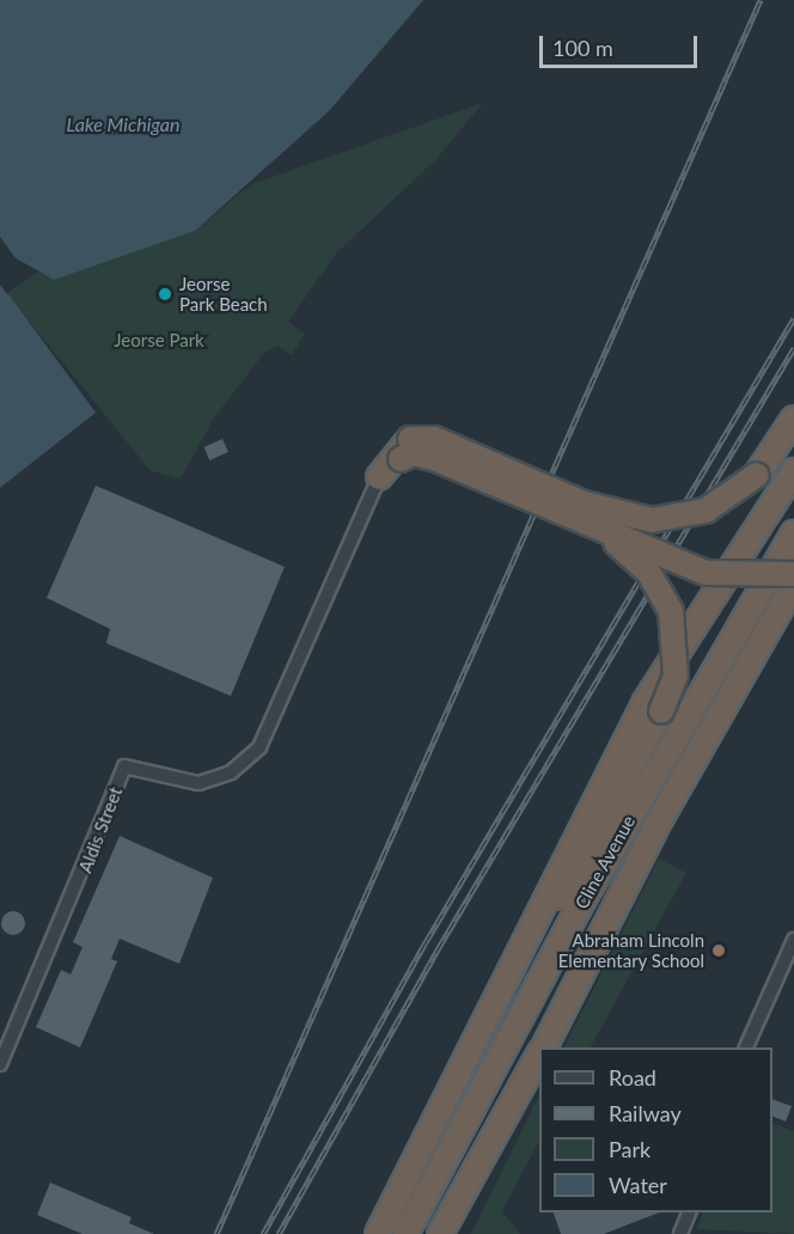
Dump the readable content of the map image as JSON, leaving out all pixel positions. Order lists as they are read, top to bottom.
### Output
{
  "streets": {
    "highway": ["Cline Avenue"],
    "street": ["Aldis Street"]
  },
  "water": ["Lake Michigan"],
  "parks": ["Jeorse Park"],
  "places": ["Jeorse Park Beach", "Abraham Lincoln Elementary School"],
  "legend": [
    "Road",
    "Railway",
    "Park",
    "Water"
  ],
  "scale_bar": "100 m"
}
